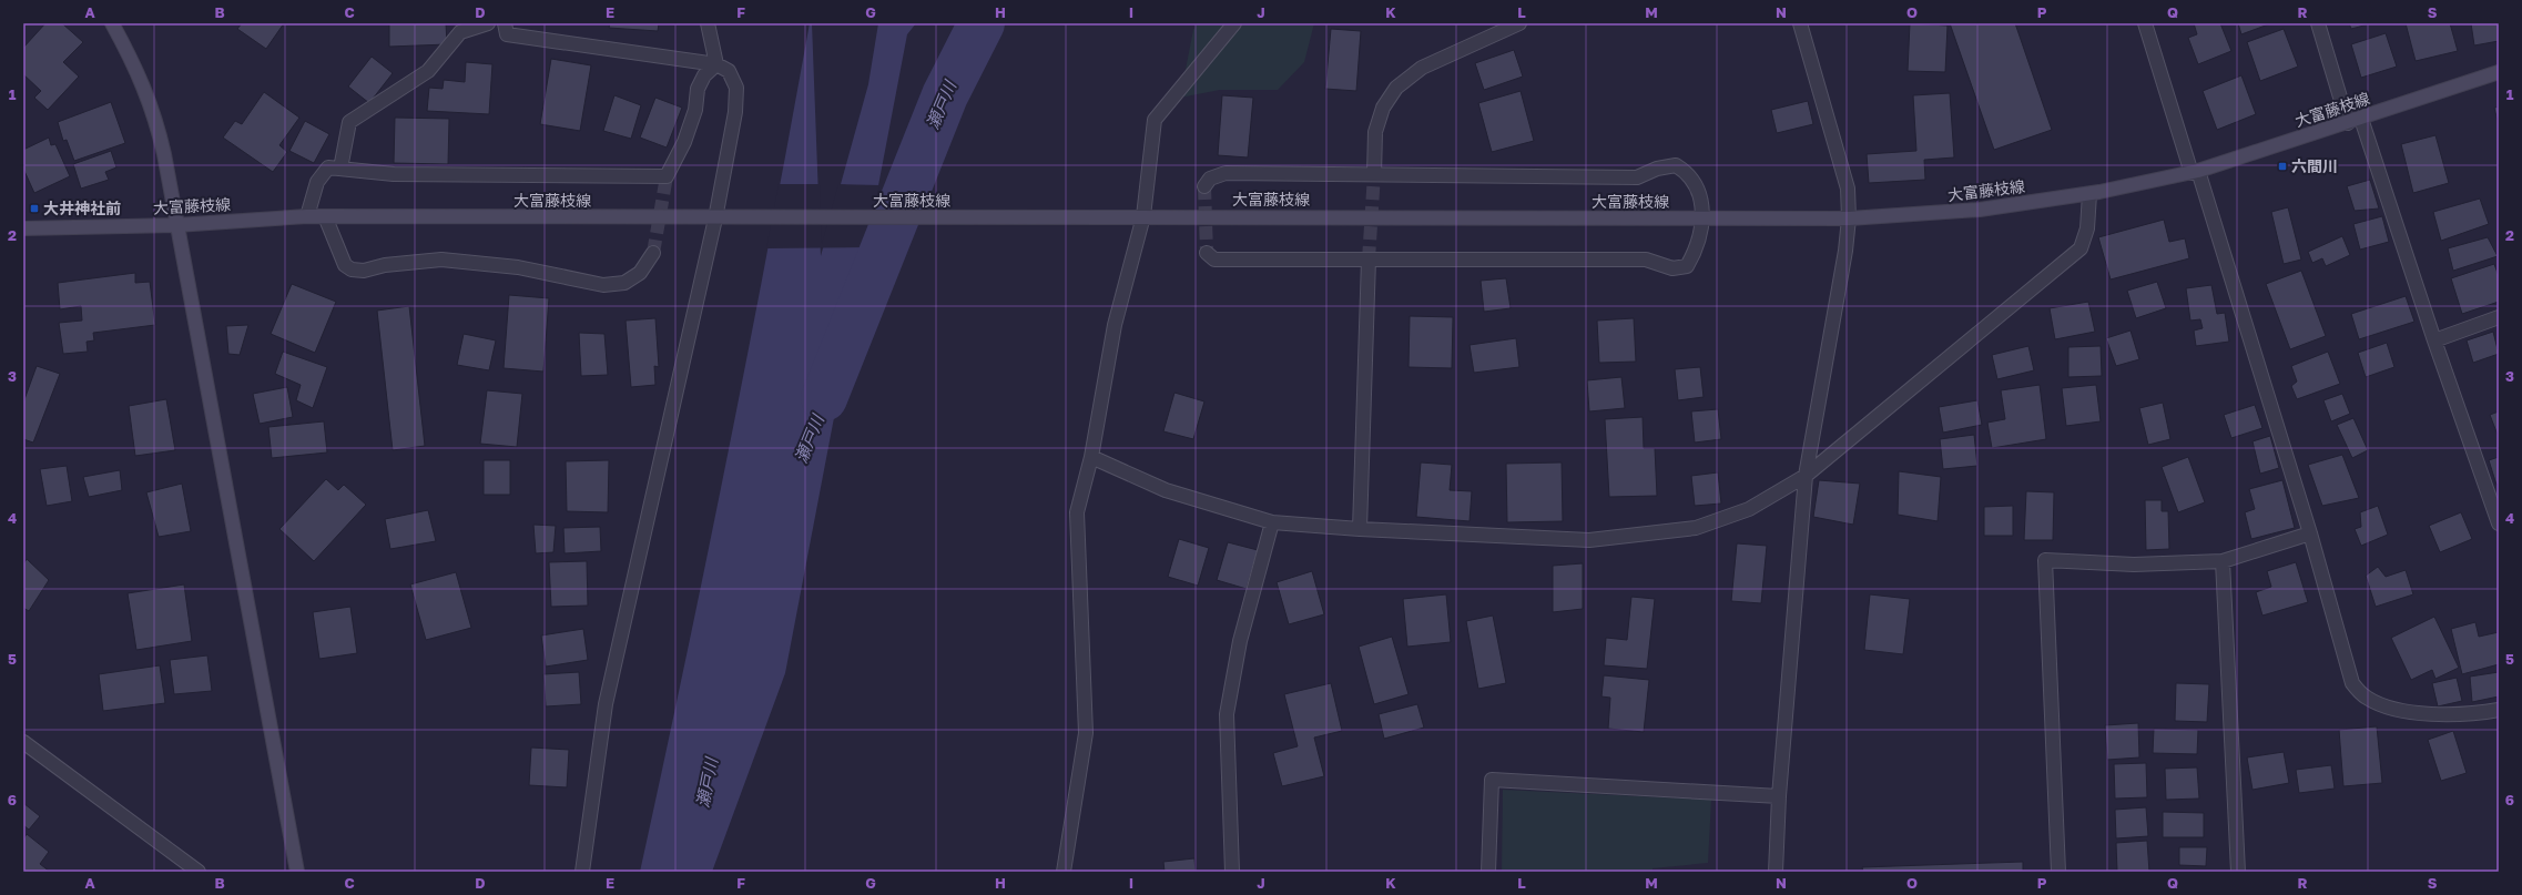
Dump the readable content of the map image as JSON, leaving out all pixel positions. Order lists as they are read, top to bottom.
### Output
{
  "streets": {
    "main road": ["大富藤枝線"]
  },
  "water": ["瀬戸川"],
  "places": {
    "transit": ["六間川", "大井神社前"]
  },
  "grid": {
    "columns": [
      "A",
      "B",
      "C",
      "D",
      "E",
      "F",
      "G",
      "H",
      "I",
      "J",
      "K",
      "L",
      "M",
      "N",
      "O",
      "P",
      "Q",
      "R",
      "S"
    ],
    "rows": [
      "1",
      "2",
      "3",
      "4",
      "5",
      "6"
    ]
  }
}
